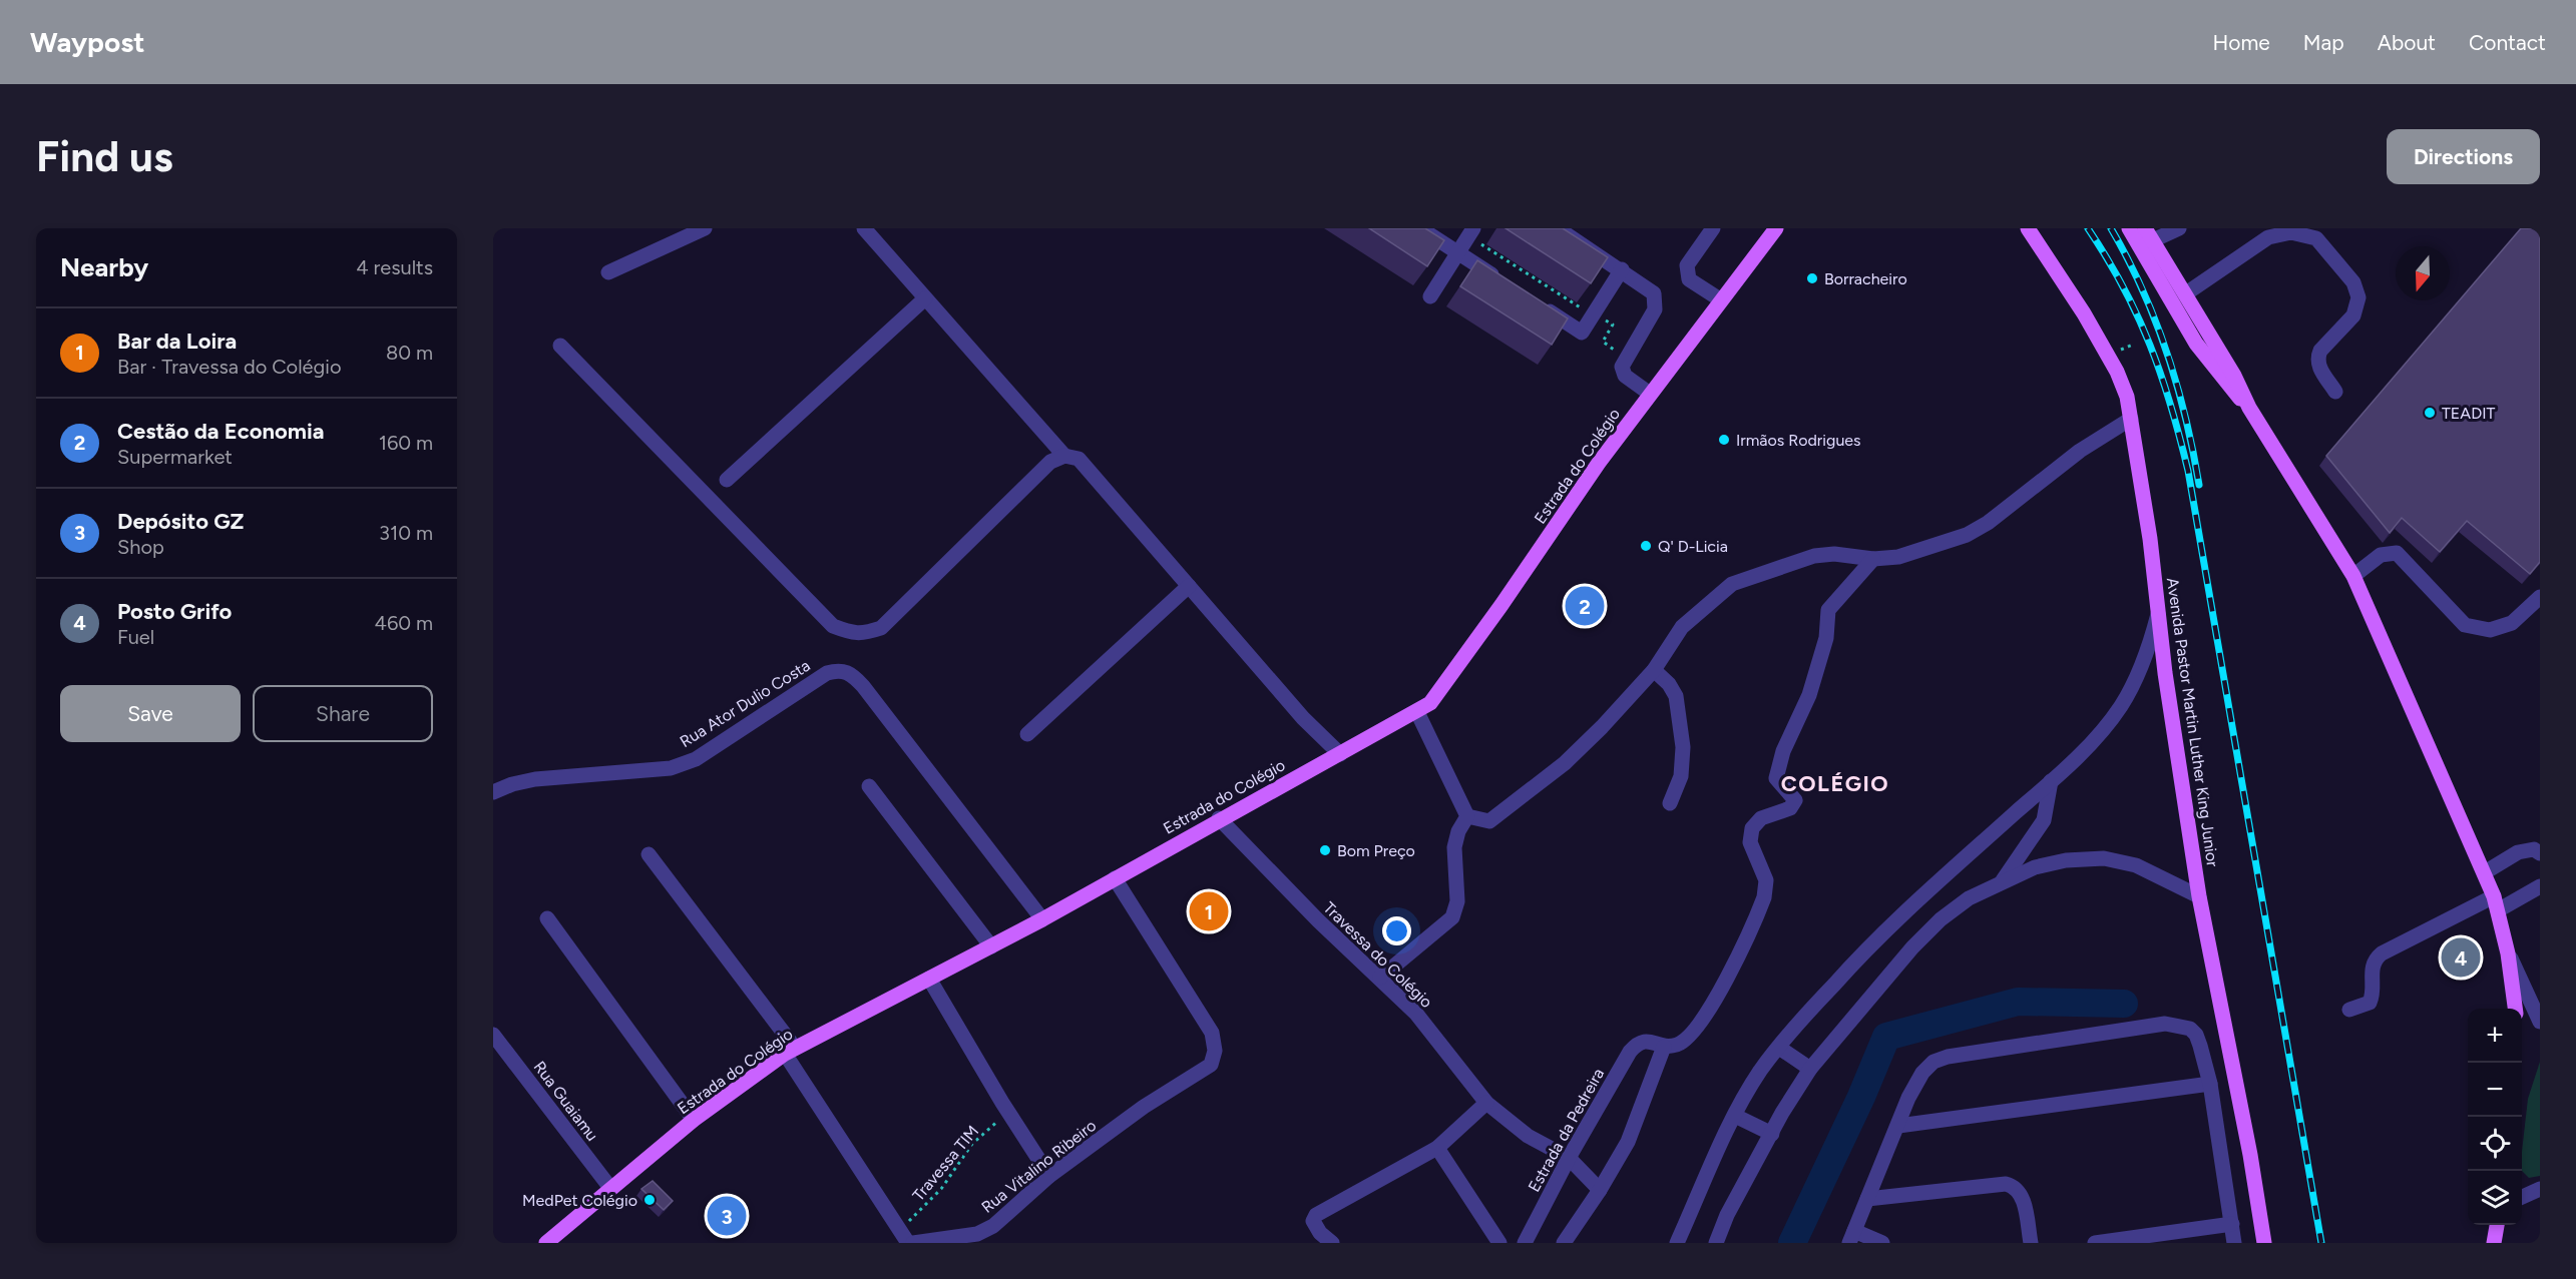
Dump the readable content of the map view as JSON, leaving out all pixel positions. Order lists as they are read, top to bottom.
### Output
{
  "streets": {
    "main road": ["Estrada do Colégio", "Avenida Pastor Martin Luther King Junior"],
    "street": [
      "Rua Ator Dulio Costa",
      "Travessa do Colégio",
      "Rua Guaiamu",
      "Estrada da Pedreira",
      "Rua Vitalino Ribeiro"
    ],
    "path": ["Travessa TIM"]
  },
  "crossings": [
    ["Estrada do Colégio", "Rua Ator Dulio Costa"],
    ["Estrada do Colégio", "Travessa do Colégio"],
    ["Estrada do Colégio", "Rua Guaiamu"],
    ["Estrada do Colégio", "Rua Vitalino Ribeiro"],
    ["Travessa do Colégio", "Estrada da Pedreira"],
    ["Travessa TIM", "Rua Vitalino Ribeiro"]
  ],
  "districts": ["COLÉGIO"],
  "places": [
    "Borracheiro",
    "TEADIT",
    "Irmãos Rodrigues",
    "Q' D-Licia",
    "Bom Preço",
    "MedPet Colégio"
  ],
  "north": "bottom",
  "page": {
    "header": "Waypost",
    "nav": [
      "Home",
      "Map",
      "About",
      "Contact"
    ],
    "buttons": [
      "Directions",
      ["Save", "Share"]
    ],
    "title": "Find us",
    "heading": ["Nearby", "4 results"],
    "list": [
      {
        "mark": "1",
        "name": "Bar da Loira",
        "note": "Bar · Travessa do Colégio",
        "value": "80 m"
      },
      {
        "mark": "2",
        "name": "Cestão da Economia",
        "note": "Supermarket",
        "value": "160 m"
      },
      {
        "mark": "3",
        "name": "Depósito GZ",
        "note": "Shop",
        "value": "310 m"
      },
      {
        "mark": "4",
        "name": "Posto Grifo",
        "note": "Fuel",
        "value": "460 m"
      }
    ],
    "pins": [
      "2",
      "1",
      "4",
      "3"
    ],
    "map_buttons": ["+", "−"]
  }
}
